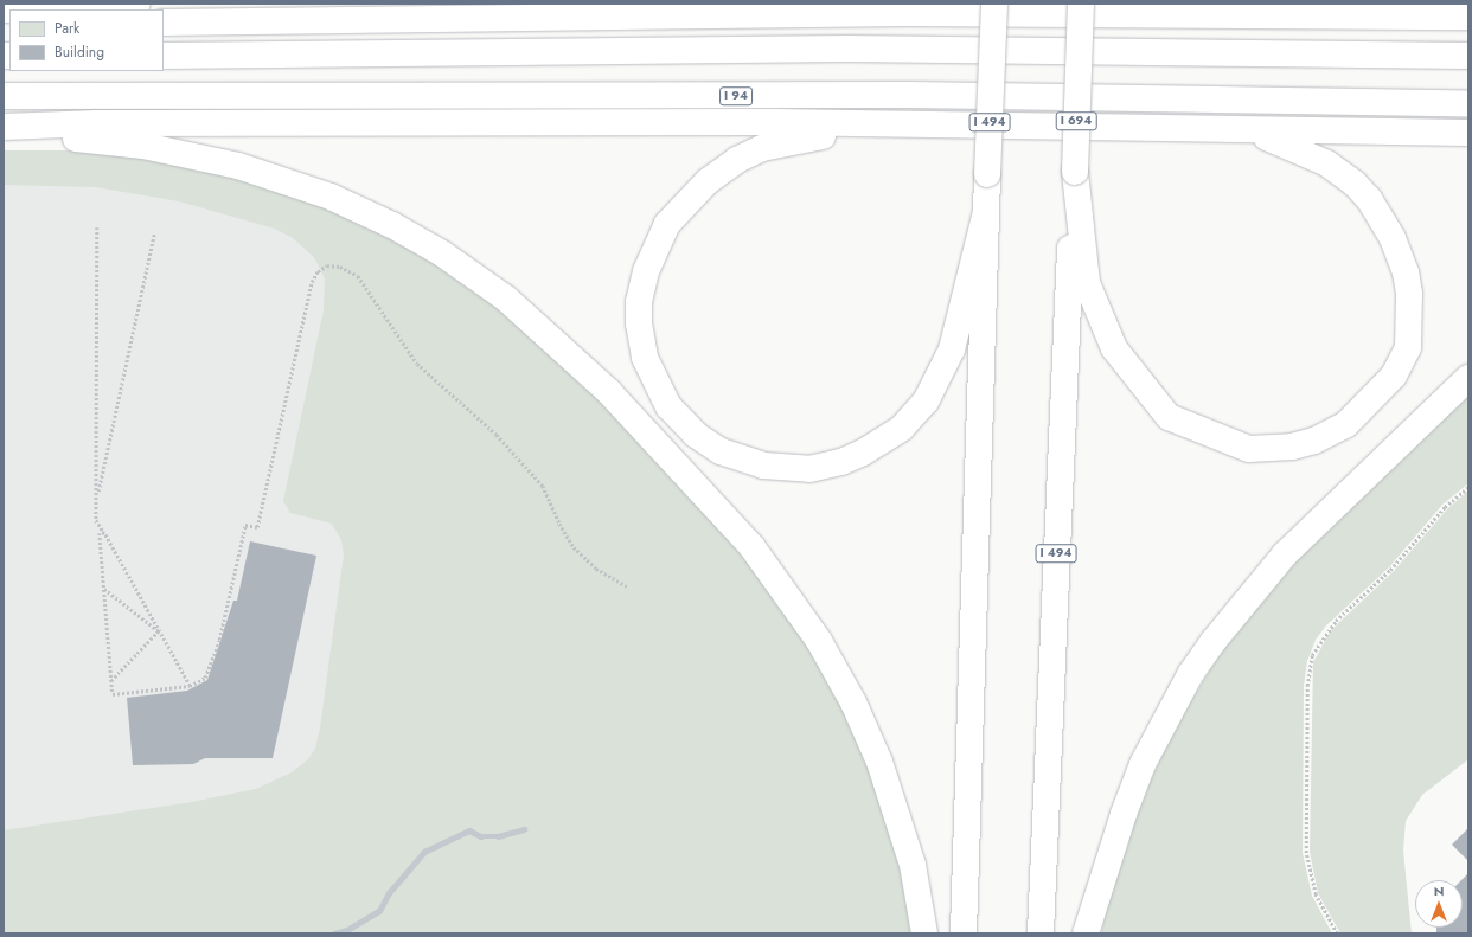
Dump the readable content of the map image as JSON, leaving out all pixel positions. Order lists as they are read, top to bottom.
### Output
{
  "streets": {
    "highway": ["I 94", "I 694", "I 494"]
  },
  "crossings": [
    ["I 694", "I 494"]
  ],
  "legend": ["Park", "Building"],
  "north": "top"
}
